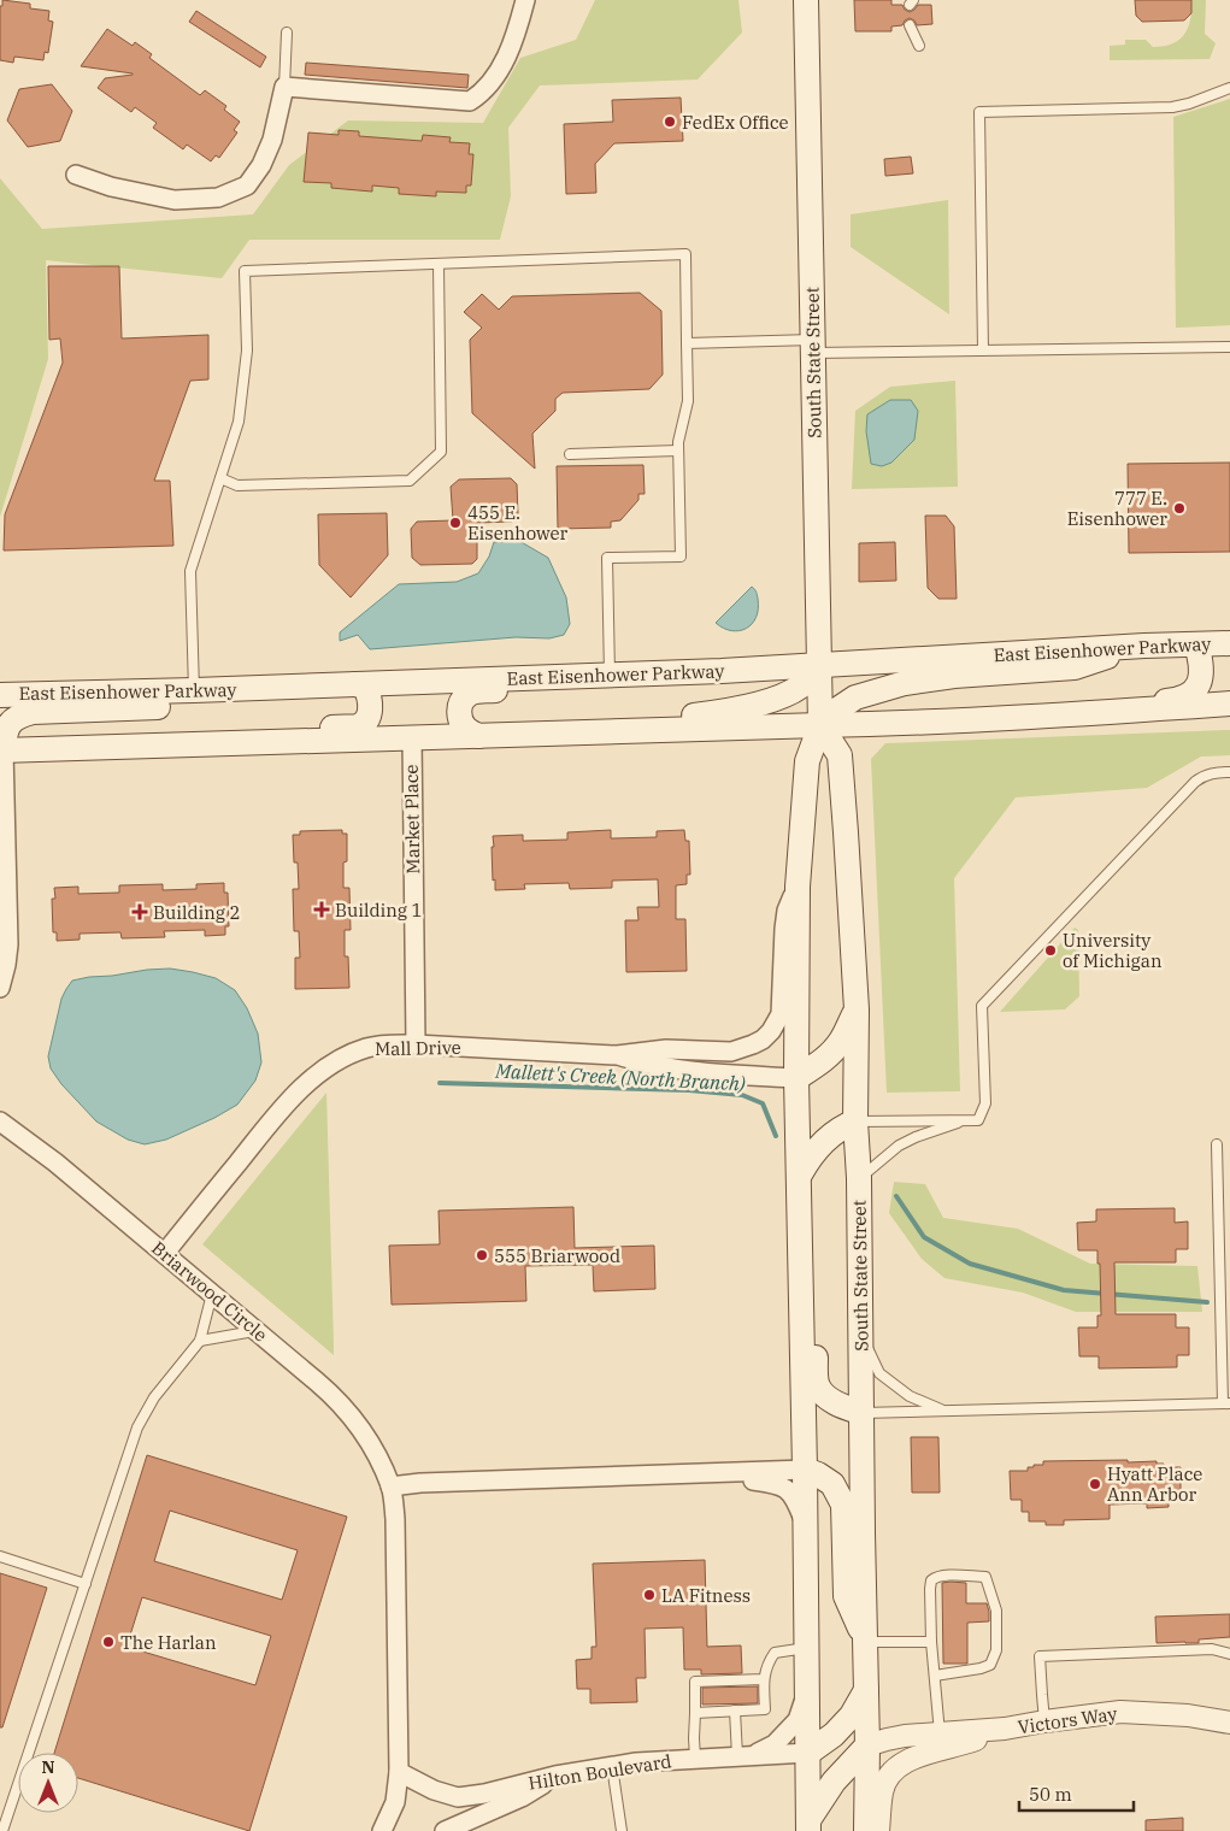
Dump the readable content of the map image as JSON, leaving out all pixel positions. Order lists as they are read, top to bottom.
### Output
{
  "streets": {
    "main road": ["South State Street", "East Eisenhower Parkway"],
    "street": [
      "Market Place",
      "Mall Drive",
      "Briarwood Circle",
      "Victors Way",
      "Hilton Boulevard"
    ]
  },
  "crossings": [
    ["South State Street", "East Eisenhower Parkway"],
    ["South State Street", "Mall Drive"],
    ["South State Street", "Victors Way"],
    ["South State Street", "Hilton Boulevard"],
    ["Market Place", "Mall Drive"],
    ["Mall Drive", "Briarwood Circle"],
    ["Briarwood Circle", "Hilton Boulevard"]
  ],
  "water": ["Mallett's Creek (North Branch)"],
  "places": {
    "other": [
      "FedEx Office",
      "777 E. Eisenhower",
      "455 E. Eisenhower",
      "University of Michigan",
      "555 Briarwood",
      "Hyatt Place Ann Arbor",
      "LA Fitness",
      "The Harlan"
    ],
    "health": ["Building 1", "Building 2"]
  },
  "scale_bar": "50 m",
  "north": "top"
}
